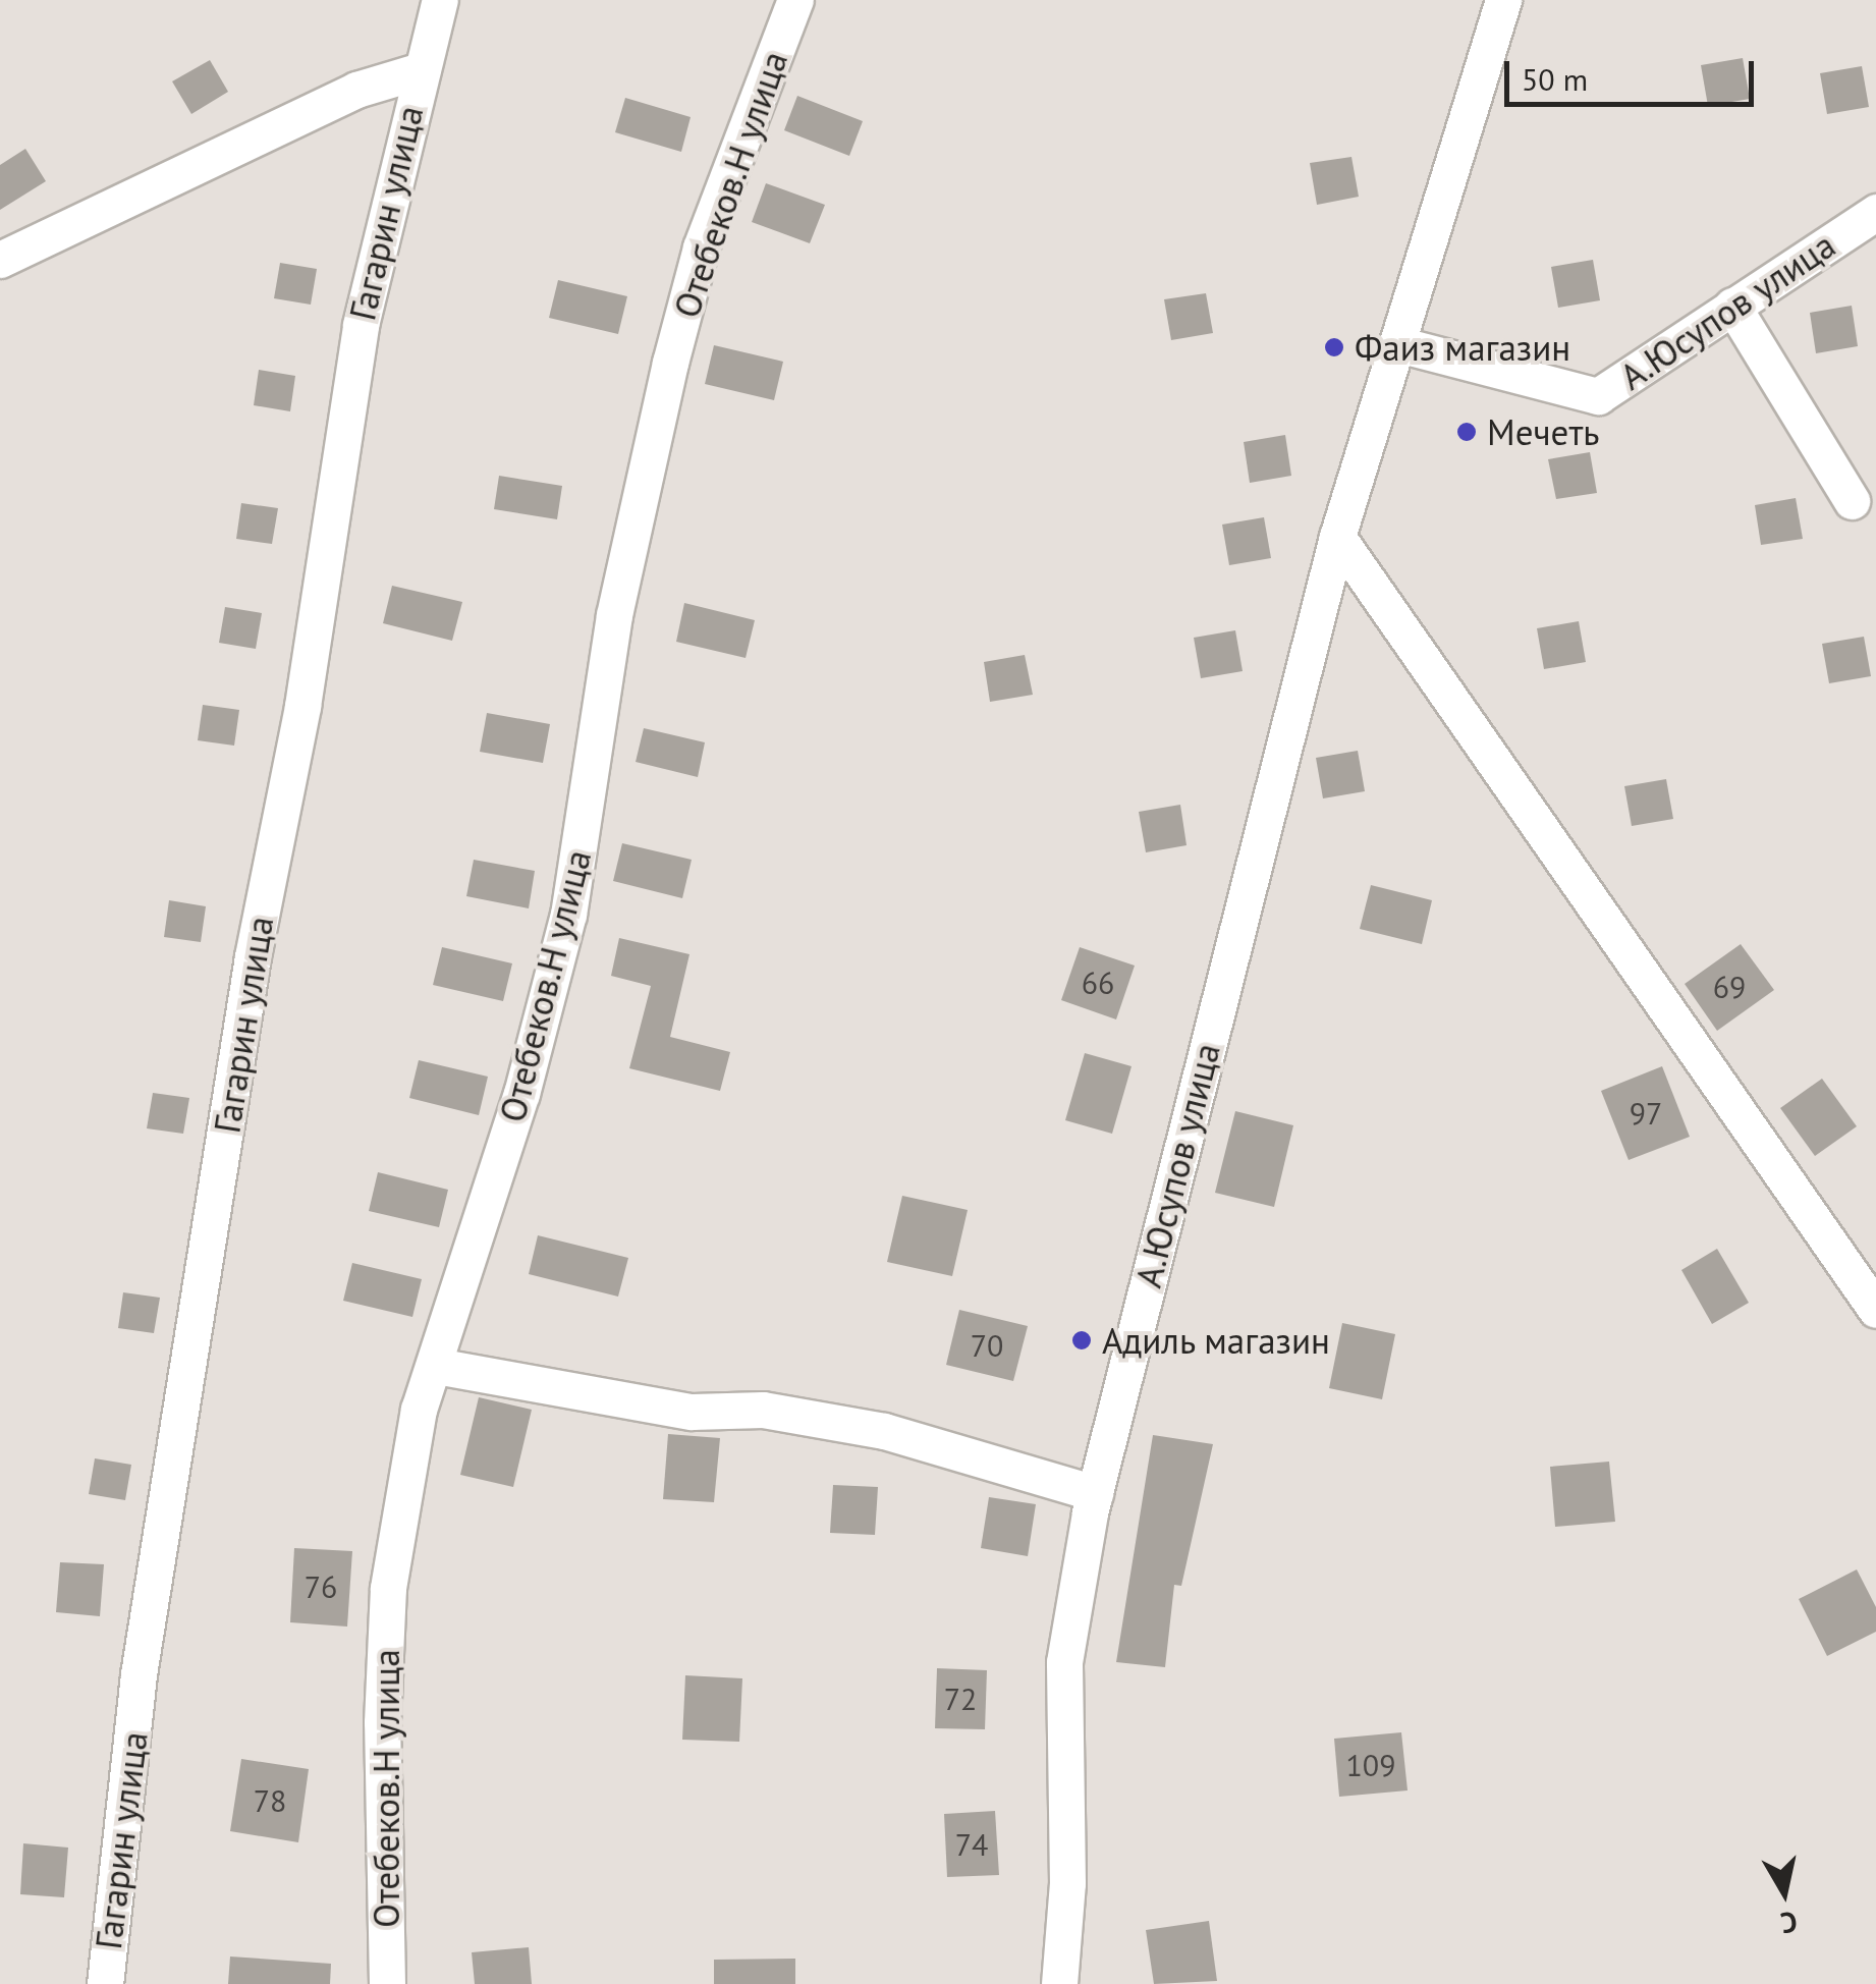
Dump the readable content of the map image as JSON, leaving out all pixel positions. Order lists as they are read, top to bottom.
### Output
{
  "streets": {
    "street": ["Отебеков.Н улица", "Гагарин улица", "А.Юсупов улица"]
  },
  "places": ["Фаиз магазин", "Мечеть", "Адиль магазин"],
  "house_numbers": [
    "66",
    "69",
    "97",
    "70",
    "76",
    "72",
    "109",
    "78",
    "74"
  ],
  "scale_bar": "50 m",
  "north": "bottom"
}
